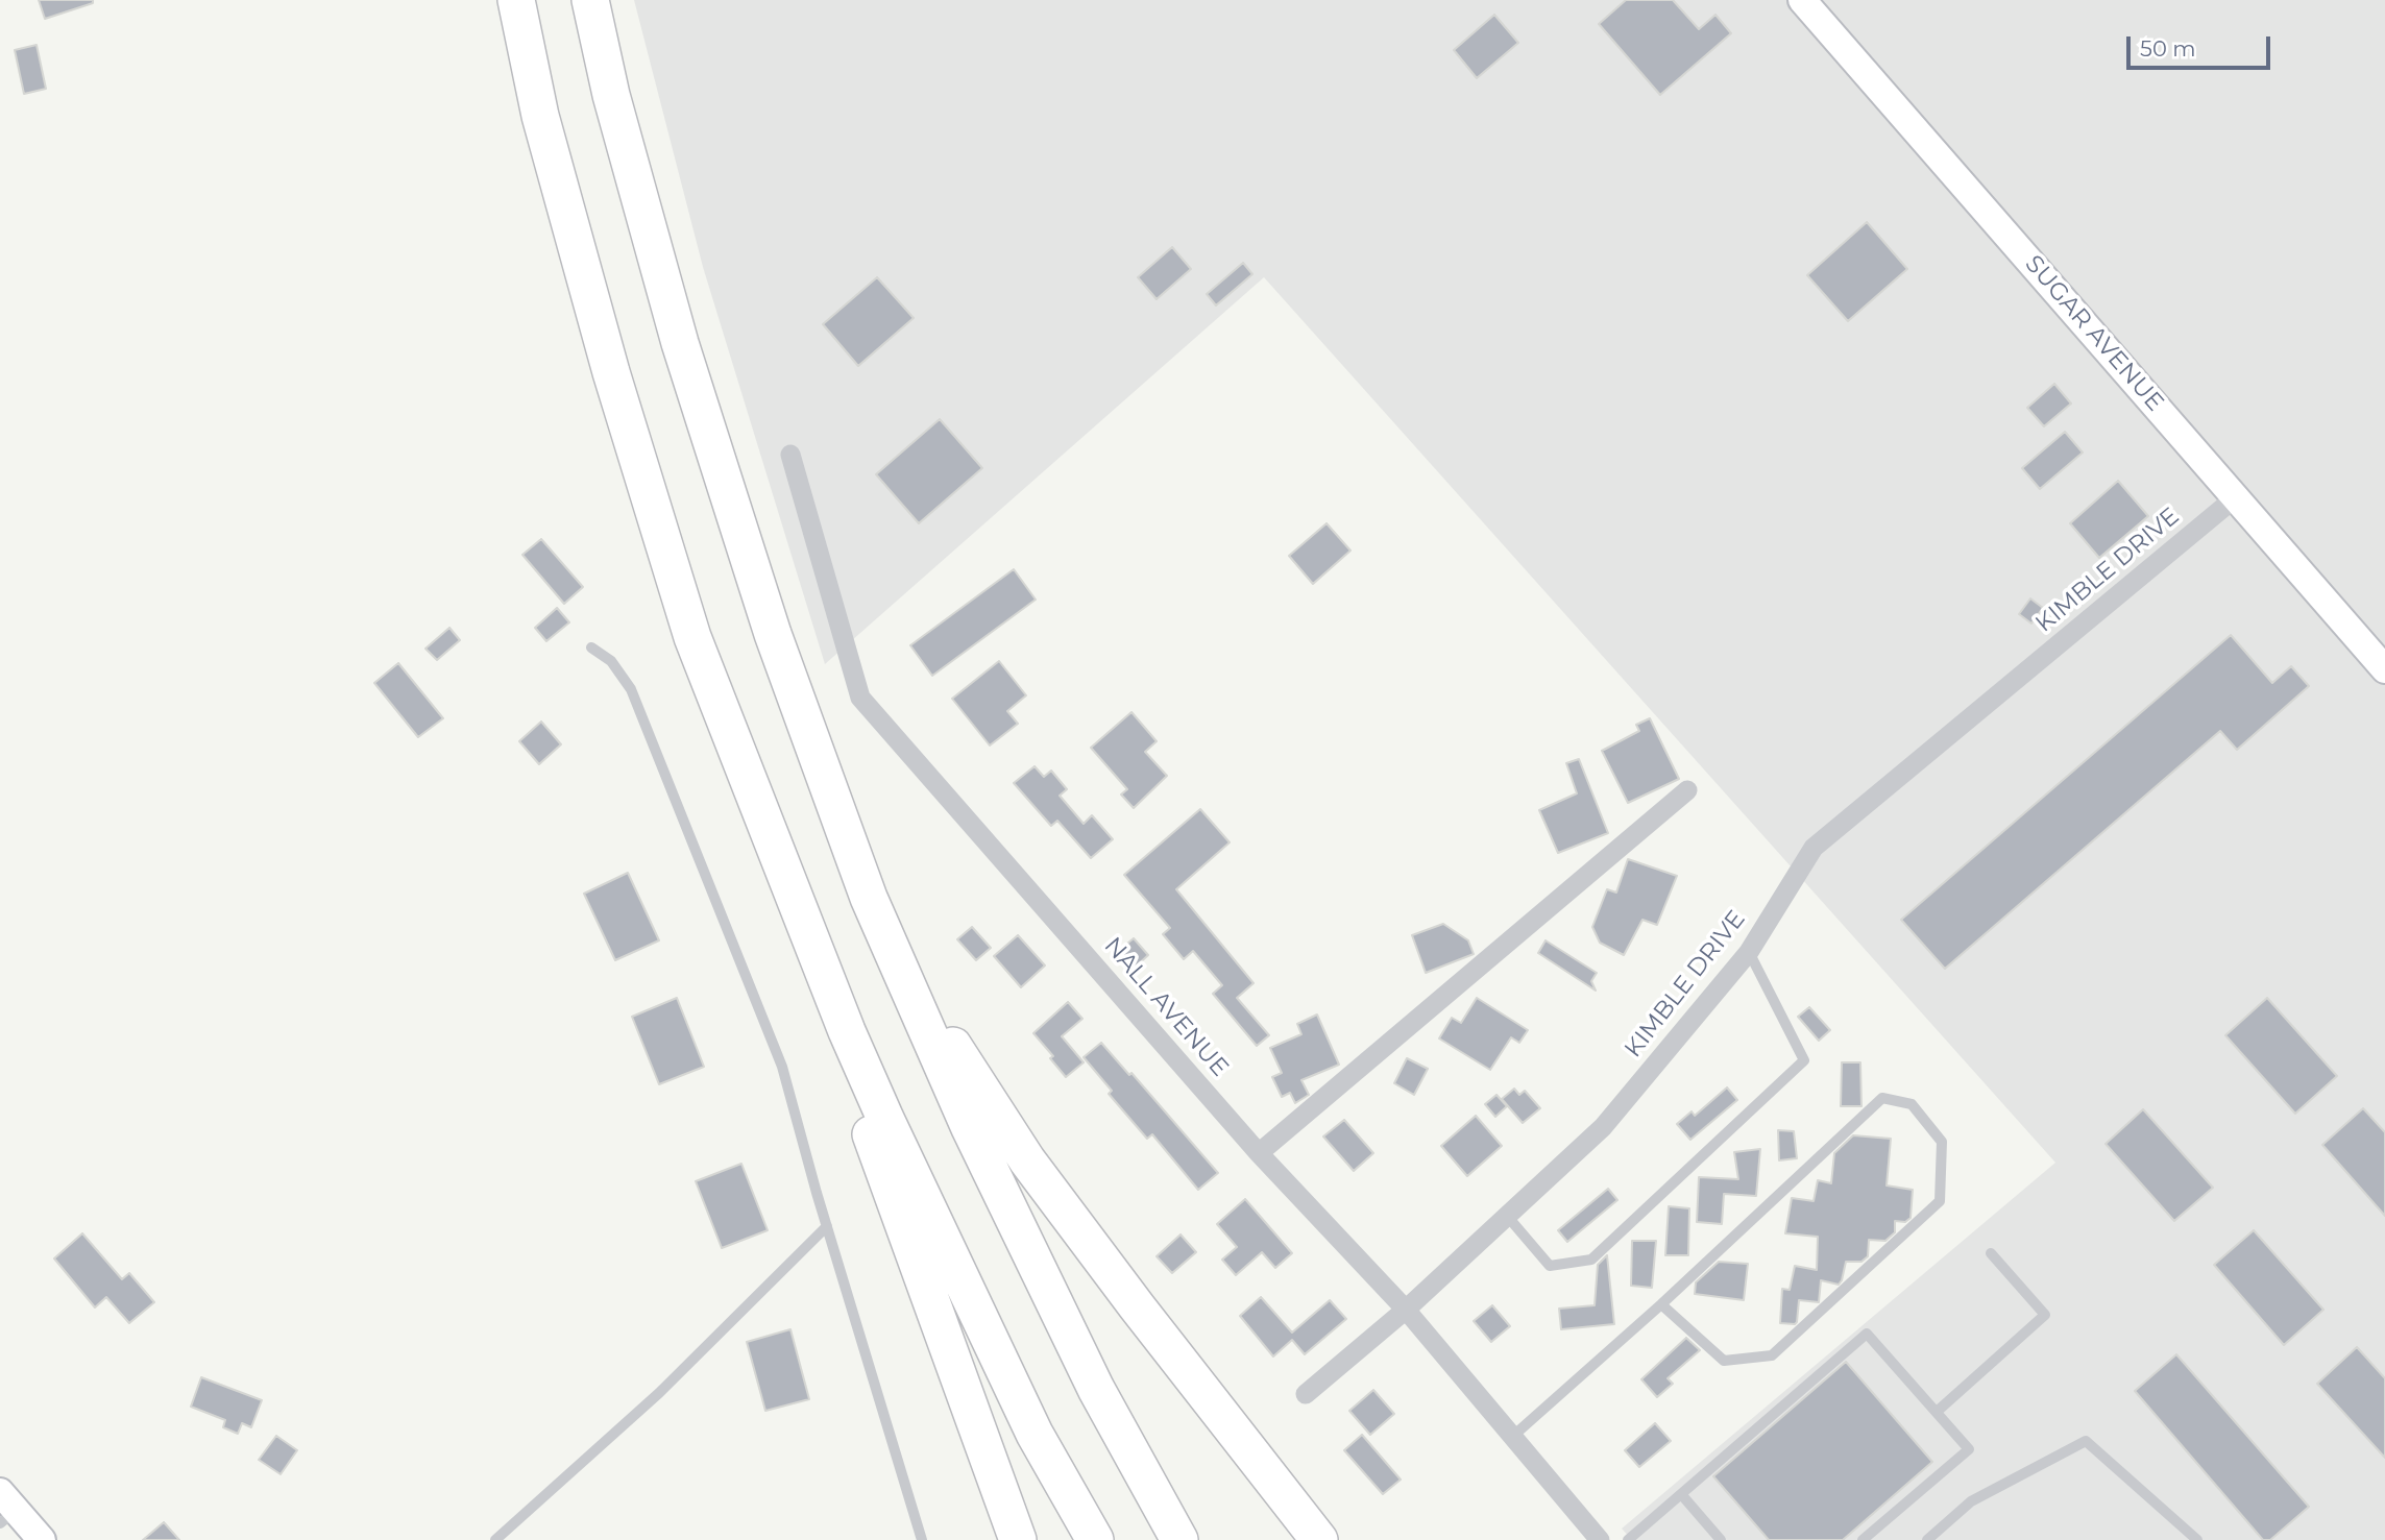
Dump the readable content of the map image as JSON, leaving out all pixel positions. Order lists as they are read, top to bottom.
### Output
{
  "streets": {
    "main road": ["SUGAR AVENUE"],
    "street": ["KIMBLE DRIVE", "NALL AVENUE"]
  },
  "crossings": [
    ["SUGAR AVENUE", "KIMBLE DRIVE"],
    ["KIMBLE DRIVE", "NALL AVENUE"]
  ],
  "scale_bar": "50 m"
}
